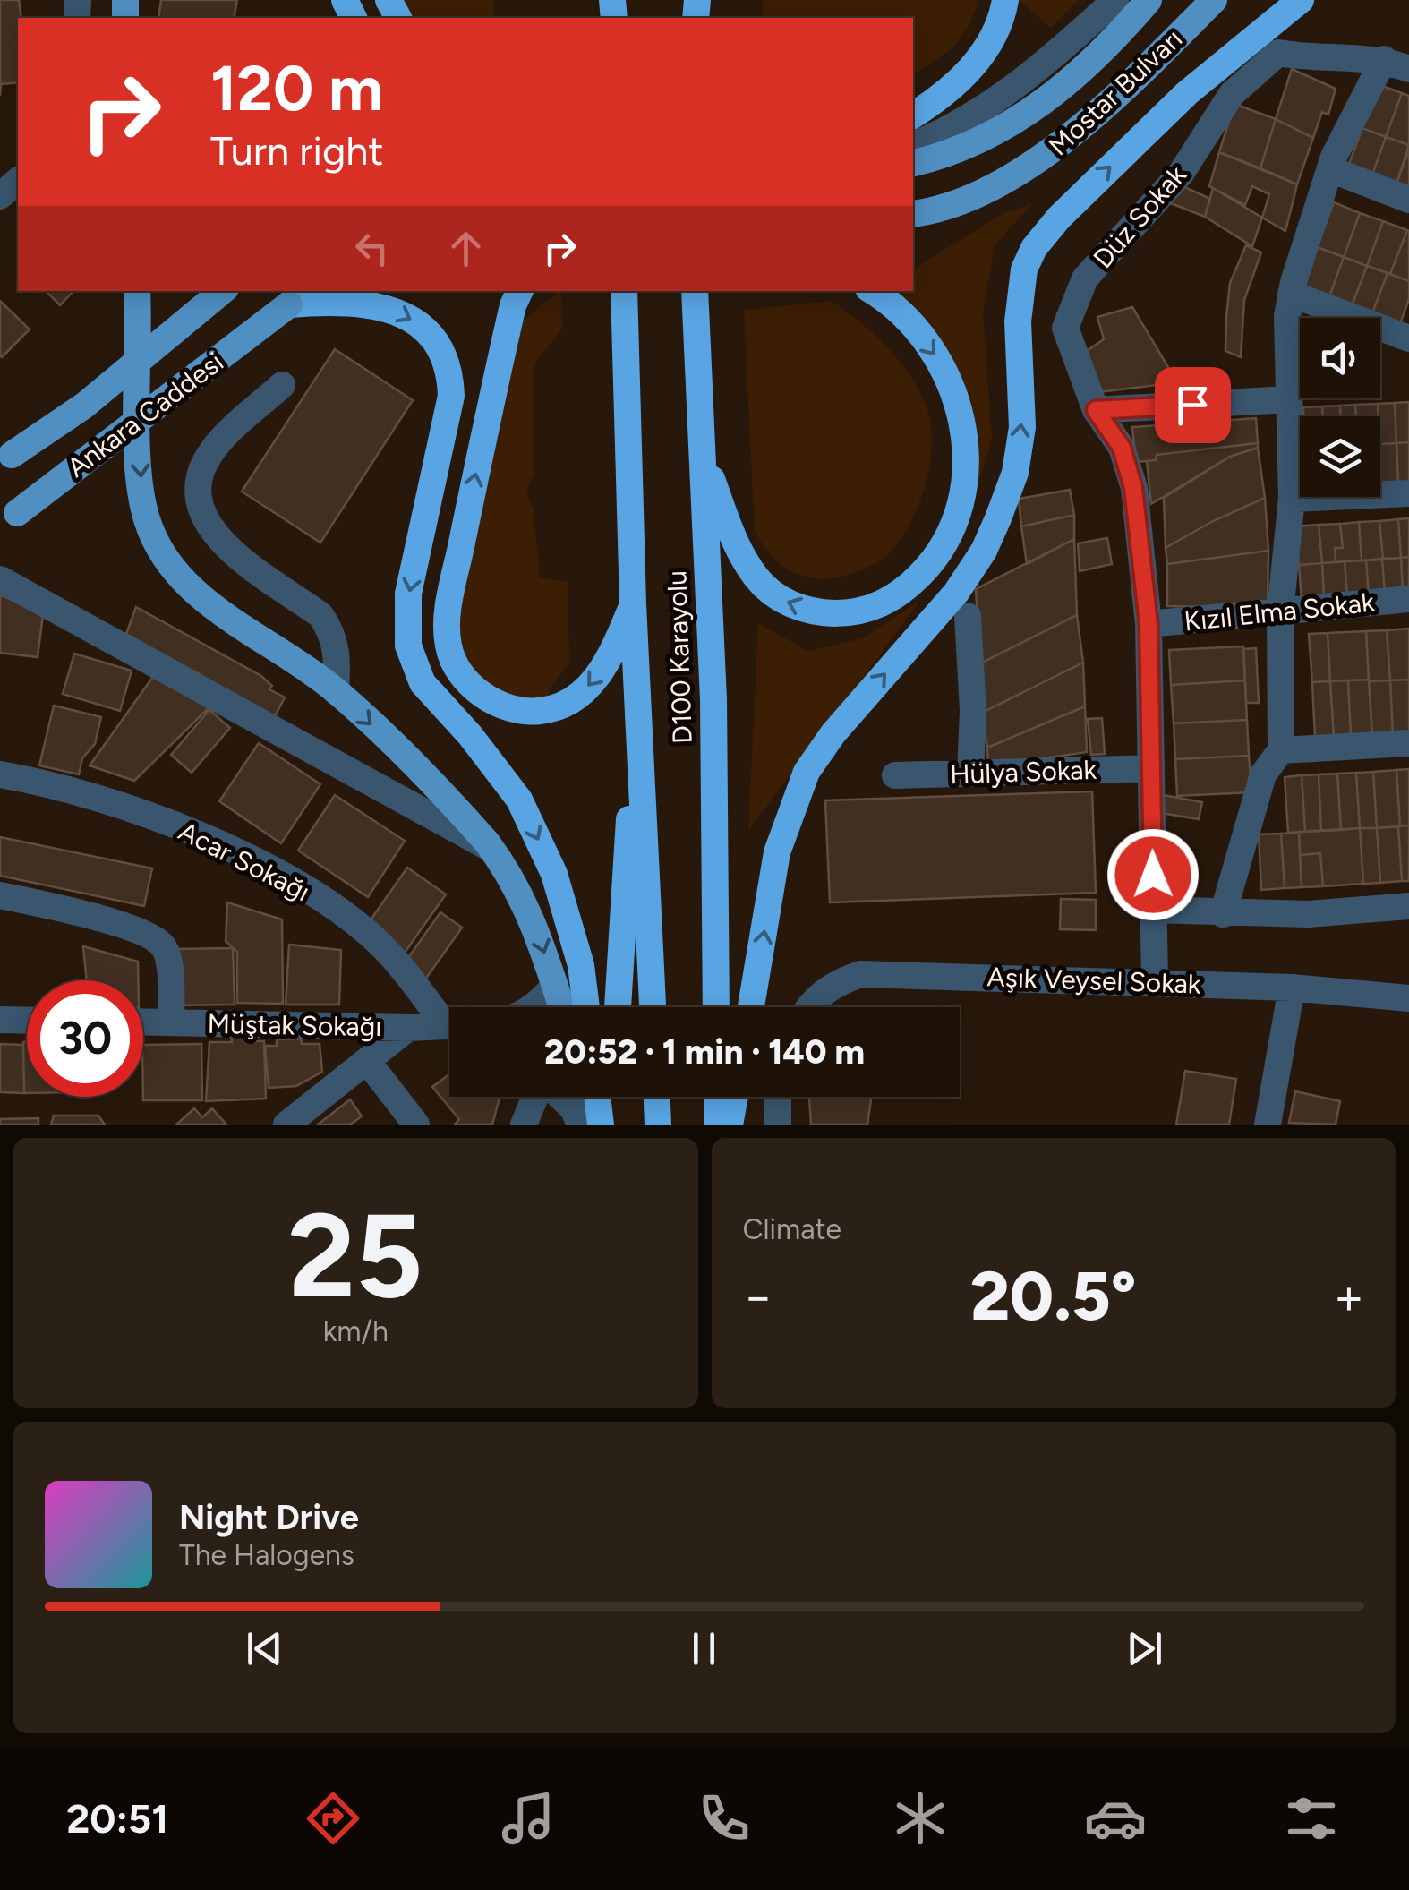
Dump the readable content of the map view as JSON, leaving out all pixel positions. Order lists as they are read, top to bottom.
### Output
{
  "streets": {
    "highway": ["D100 Karayolu"],
    "main road": ["Mostar Bulvarı", "Ankara Caddesi"],
    "street": [
      "Düz Sokak",
      "Kızıl Elma Sokak",
      "Hülya Sokak",
      "Acar Sokağı",
      "Aşık Veysel Sokak",
      "Müştak Sokağı"
    ]
  },
  "crossings": [
    ["Düz Sokak", "Kızıl Elma Sokak"],
    ["Düz Sokak", "Hülya Sokak"],
    ["Düz Sokak", "Aşık Veysel Sokak"]
  ],
  "page": {
    "turn": ["120 m", "Turn right"],
    "limit": "30",
    "trip": "20:52 · 1 min · 140 m",
    "tile": [
      ["25", "km/h"],
      "Climate"
    ],
    "heat": ["−", "20.5°", "+"],
    "song": ["Night Drive", "The Halogens"],
    "tabs": "20:51"
  }
}
